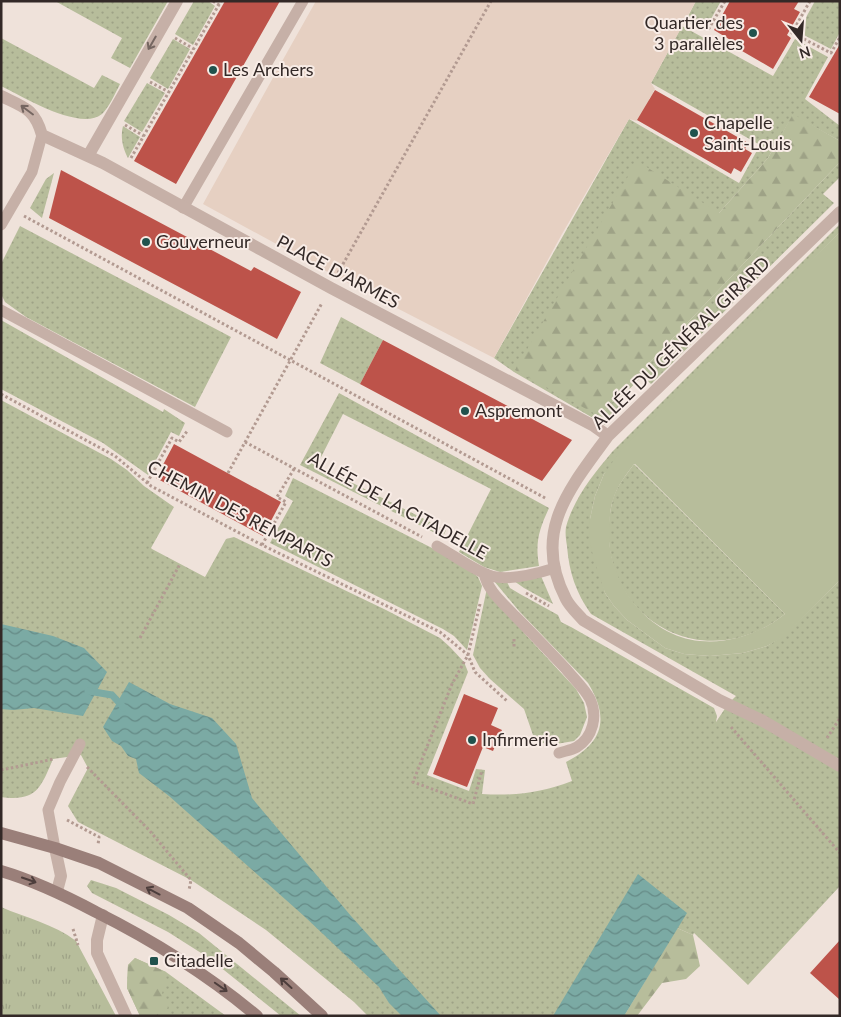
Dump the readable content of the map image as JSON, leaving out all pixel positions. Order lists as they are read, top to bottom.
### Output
{
  "streets": {
    "street": ["PLACE D'ARMES", "ALLÉE DU GÉNÉRAL GIRARD"],
    "lane": ["ALLÉE DE LA CITADELLE"],
    "path": ["CHEMIN DES REMPARTS"]
  },
  "crossings": [
    ["PLACE D'ARMES", "ALLÉE DU GÉNÉRAL GIRARD"],
    ["ALLÉE DU GÉNÉRAL GIRARD", "ALLÉE DE LA CITADELLE"]
  ],
  "places": {
    "other": [
      "Quartier des 3 parallèles",
      "Les Archers",
      "Chapelle Saint-Louis",
      "Gouverneur",
      "Aspremont",
      "Infirmerie"
    ],
    "transit": ["Citadelle"]
  },
  "north": "bottom"
}
